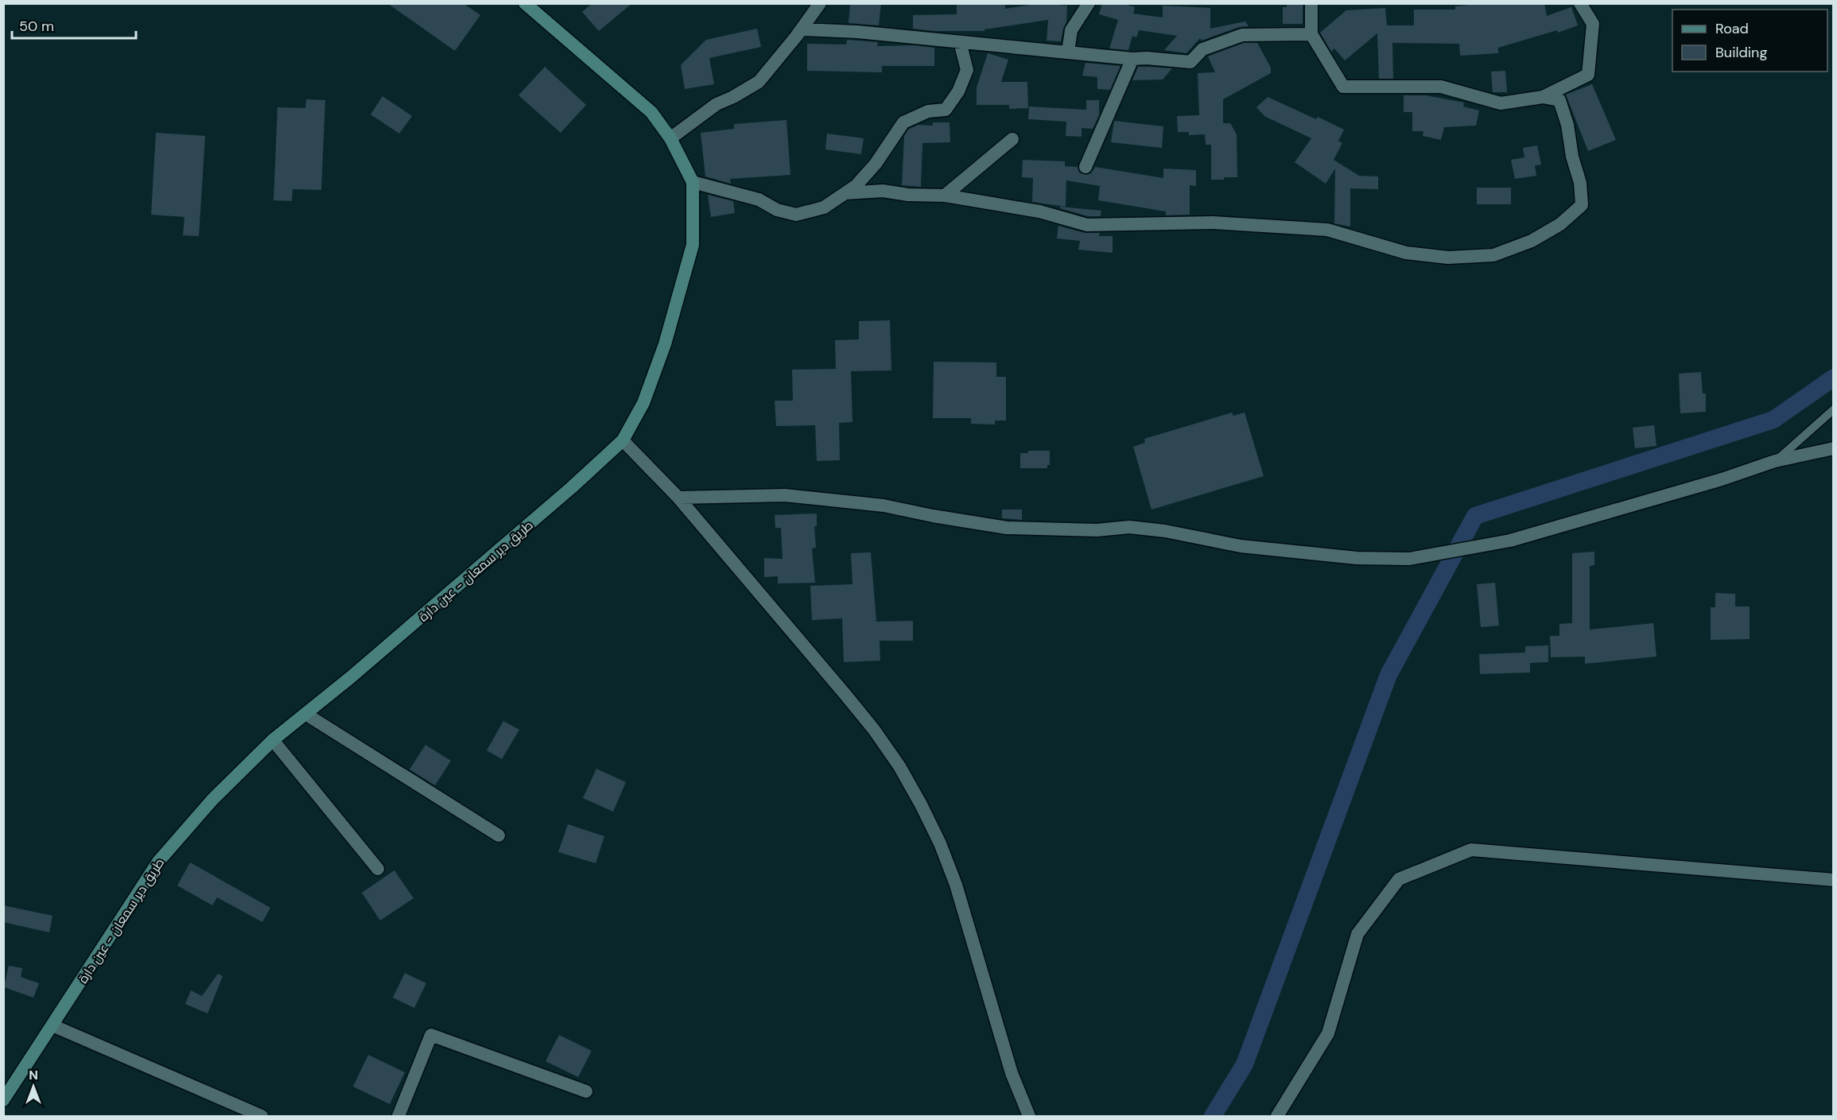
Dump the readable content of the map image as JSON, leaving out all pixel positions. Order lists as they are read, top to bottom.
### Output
{
  "streets": {
    "main road": ["طريق دير سمعان - عين دارة"]
  },
  "legend": ["Road", "Building"],
  "scale_bar": "50 m",
  "north": "top"
}
